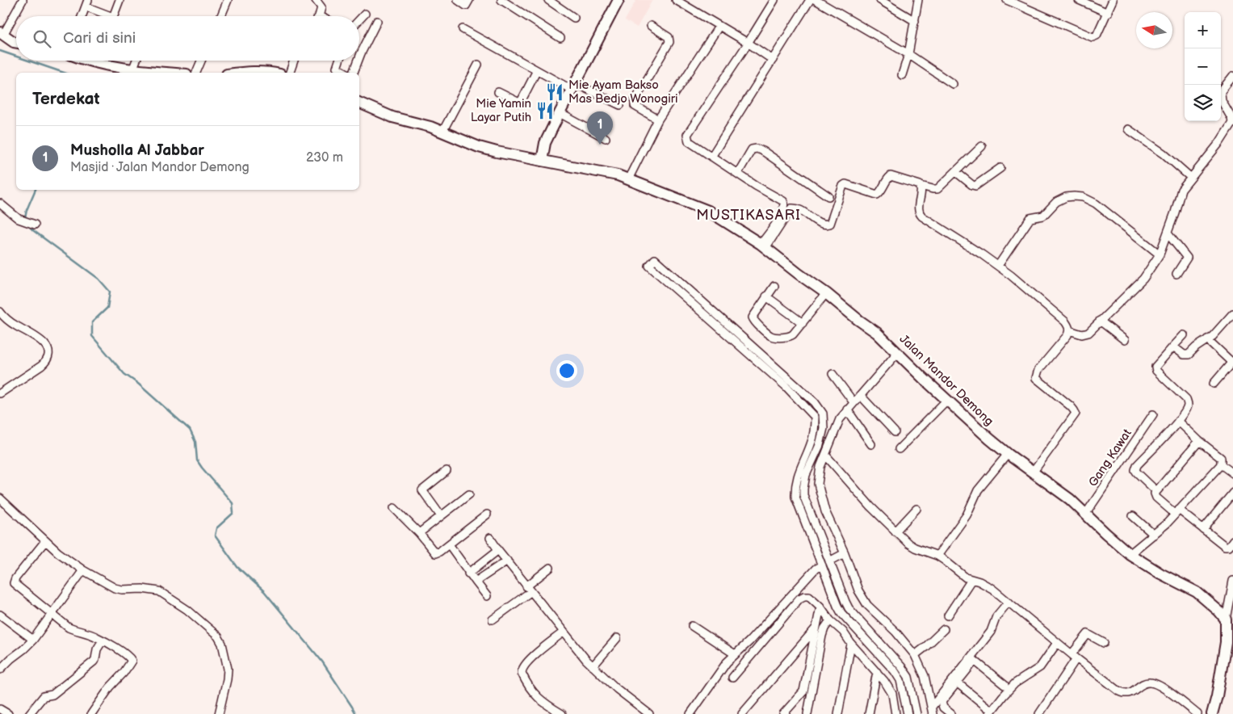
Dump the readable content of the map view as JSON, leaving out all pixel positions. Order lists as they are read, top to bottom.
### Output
{
  "streets": {
    "main road": ["Jalan Mandor Demong"],
    "street": ["Gang Kawat"]
  },
  "crossings": [
    ["Jalan Mandor Demong", "Gang Kawat"]
  ],
  "districts": ["MUSTIKASARI"],
  "places": {
    "restaurant": ["Mie Ayam Bakso Mas Bedjo Wonogiri", "Mie Yamin Layar Putih"]
  },
  "north": "left",
  "page": {
    "map_buttons": ["+", "−"],
    "search": "Cari di sini",
    "heading": "Terdekat",
    "pins": "1",
    "list": [
      {
        "mark": "1",
        "name": "Musholla Al Jabbar",
        "note": "Masjid · Jalan Mandor Demong",
        "value": "230 m"
      }
    ]
  }
}
